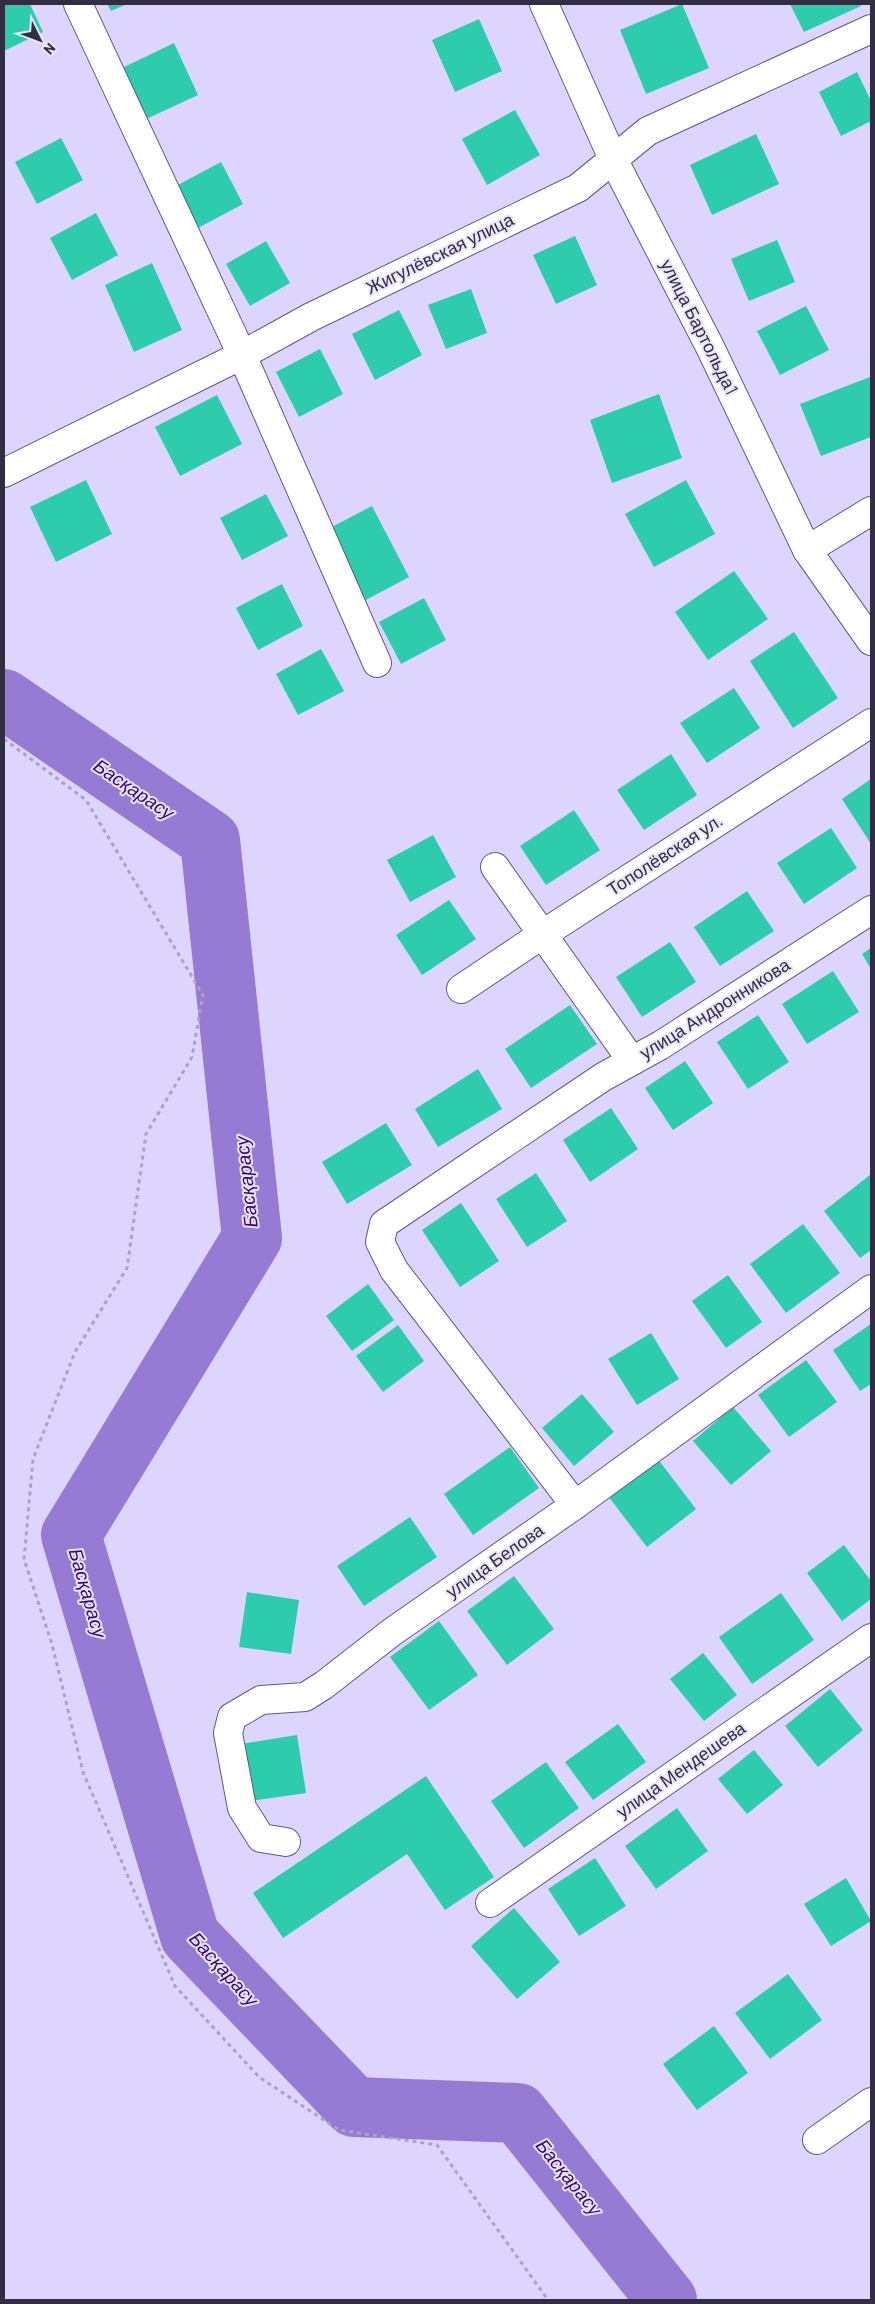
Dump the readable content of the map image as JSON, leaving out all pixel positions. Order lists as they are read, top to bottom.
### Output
{
  "streets": {
    "street": [
      "Жигулёвская улица",
      "улица Бартольда1",
      "Тополёвская ул.",
      "улица Андронникова",
      "улица Белова",
      "улица Мендешева"
    ]
  },
  "crossings": [
    ["Жигулёвская улица", "улица Бартольда1"],
    ["Тополёвская ул.", "улица Андронникова"]
  ],
  "water": ["Басқарасу"],
  "north": "bottom right"
}
